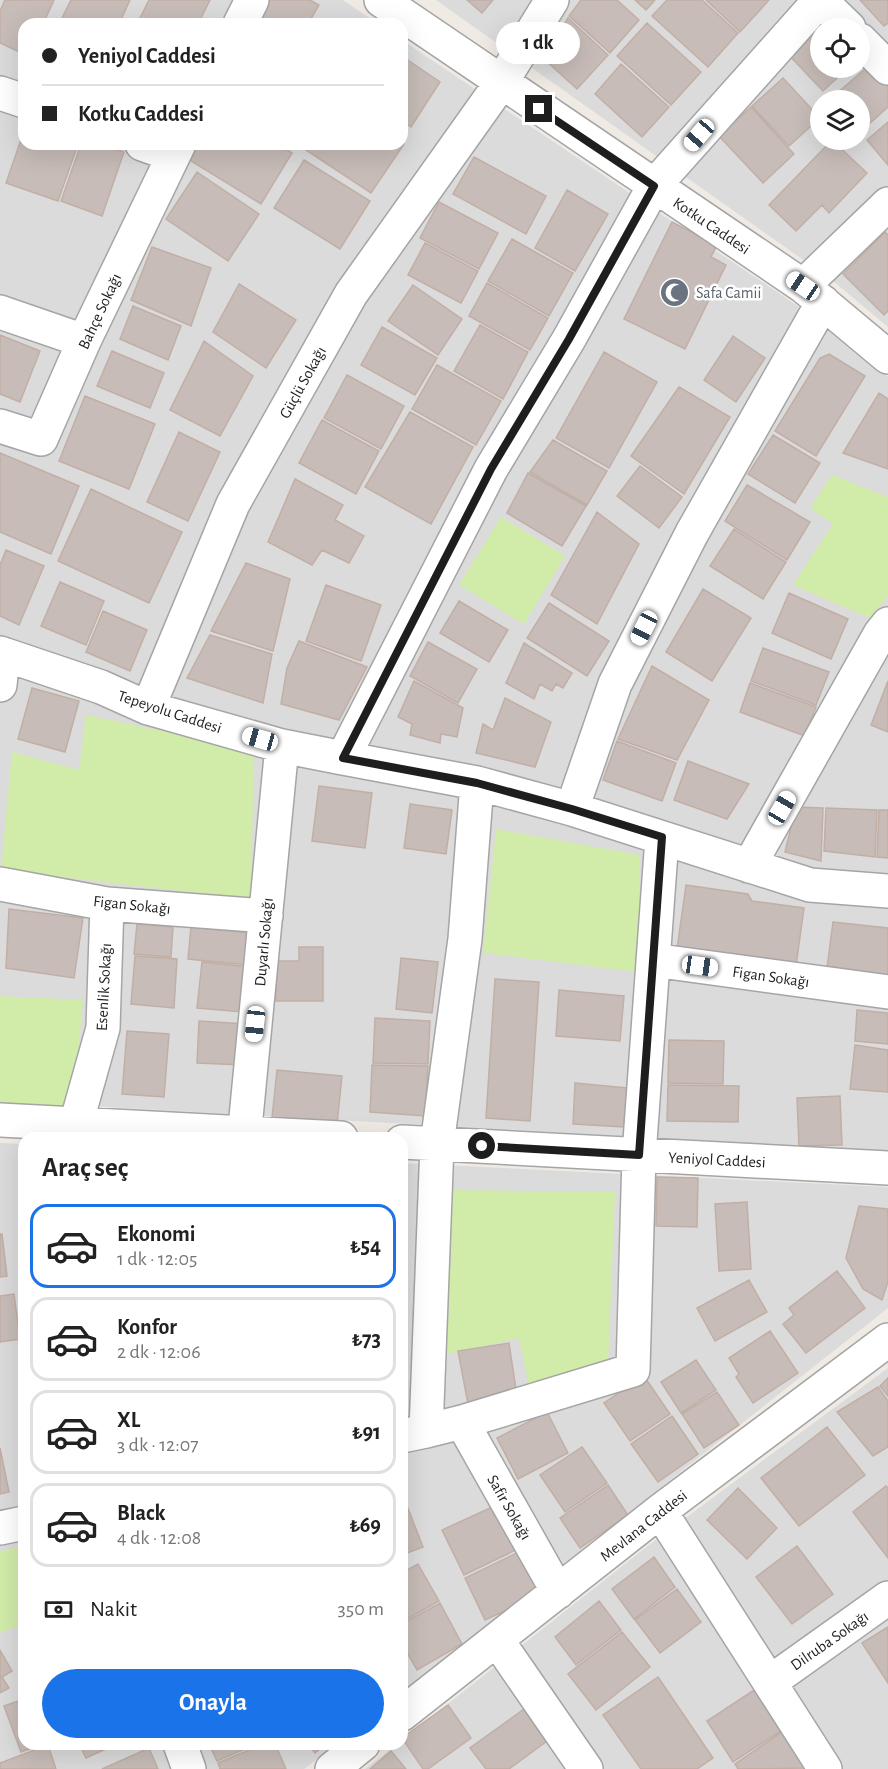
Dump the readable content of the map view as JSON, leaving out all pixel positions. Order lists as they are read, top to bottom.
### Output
{
  "streets": {
    "street": [
      "Kotku Caddesi",
      "Bahçe Sokağı",
      "Güçlü Sokağı",
      "Tepeyolu Caddesi",
      "Figan Sokağı",
      "Duyarlı Sokağı",
      "Esenlik Sokağı",
      "Yeniyol Caddesi",
      "Safir Sokağı",
      "Mevlana Caddesi",
      "Dilruba Sokağı"
    ]
  },
  "crossings": [
    ["Kotku Caddesi", "Güçlü Sokağı"],
    ["Güçlü Sokağı", "Tepeyolu Caddesi"],
    ["Tepeyolu Caddesi", "Duyarlı Sokağı"],
    ["Figan Sokağı", "Duyarlı Sokağı"],
    ["Figan Sokağı", "Esenlik Sokağı"],
    ["Safir Sokağı", "Mevlana Caddesi"]
  ],
  "places": {
    "mosque": ["Safa Camii"]
  },
  "page": {
    "banner": ["Yeniyol Caddesi", "Kotku Caddesi"],
    "bubble": "1 dk",
    "heading": "Araç seç",
    "list": [
      {
        "name": "Ekonomi",
        "note": "1 dk · 12:05",
        "value": "₺54"
      },
      {
        "name": "Konfor",
        "note": "2 dk · 12:06",
        "value": "₺73"
      },
      {
        "name": "XL",
        "note": "3 dk · 12:07",
        "value": "₺91"
      },
      {
        "name": "Black",
        "note": "4 dk · 12:08",
        "value": "₺69"
      }
    ],
    "pay": ["Nakit", "350 m"],
    "buttons": "Onayla"
  }
}
